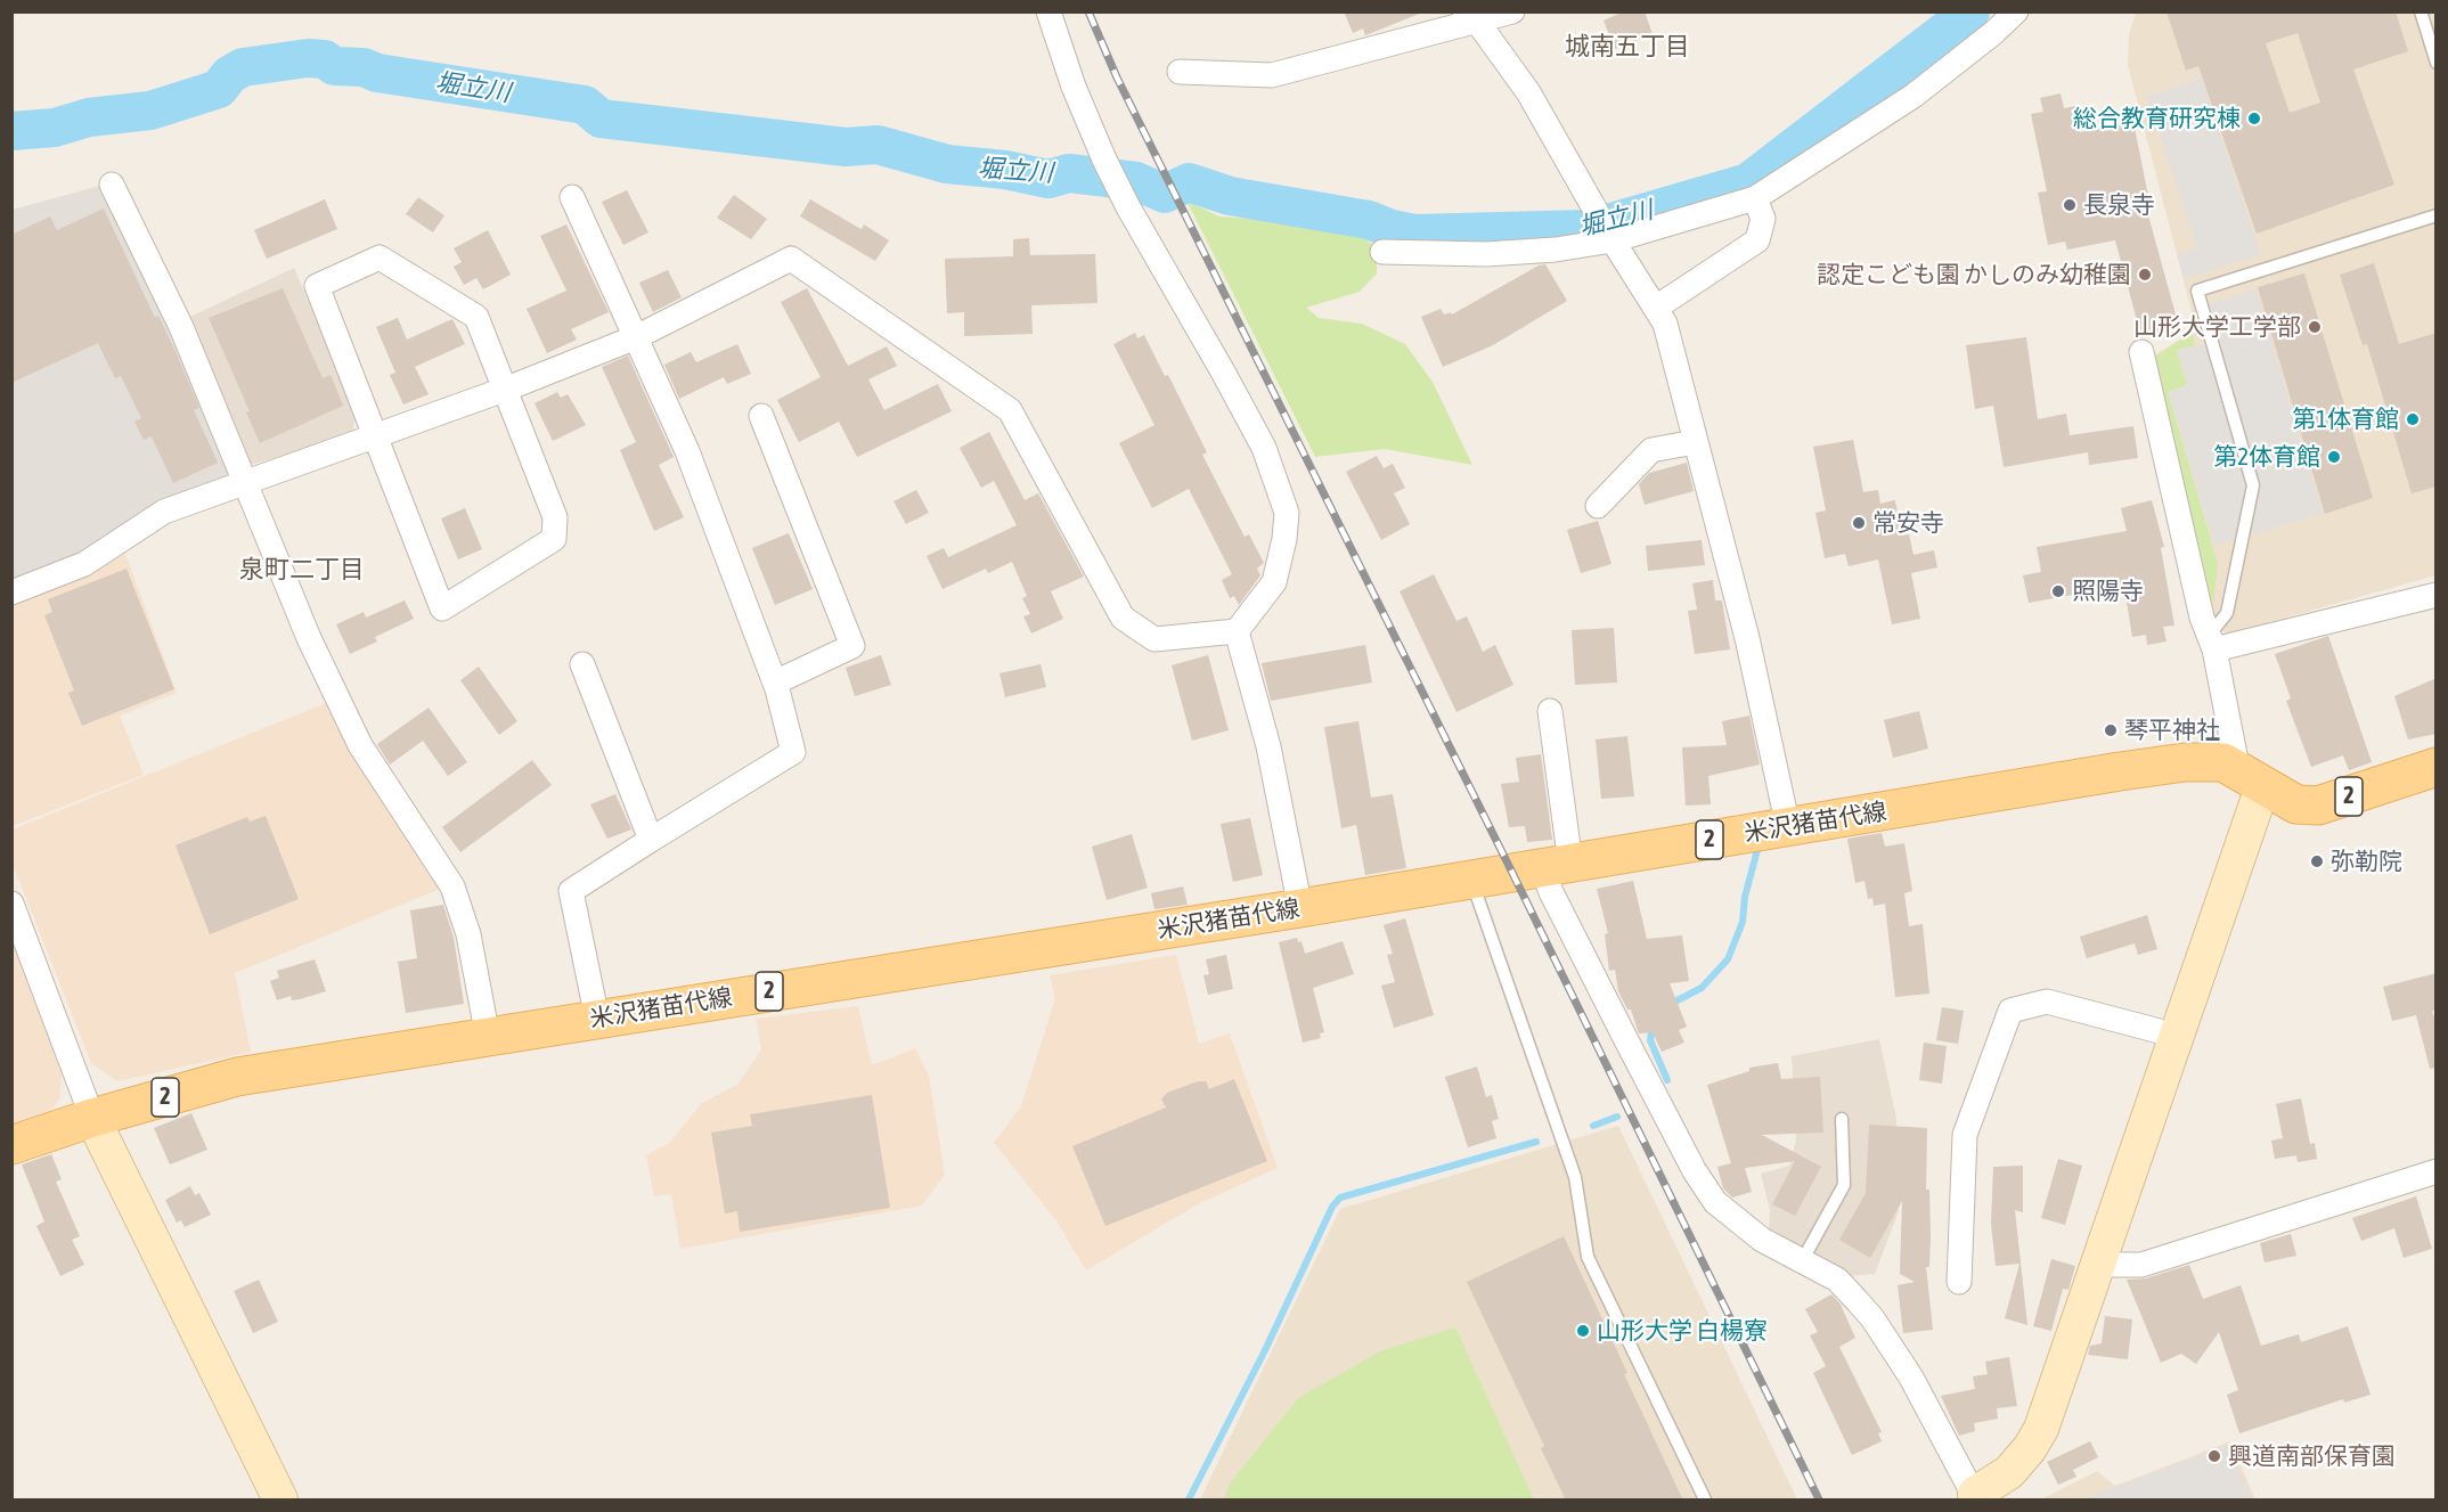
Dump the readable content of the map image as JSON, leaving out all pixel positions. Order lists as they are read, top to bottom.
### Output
{
  "streets": {
    "main road": ["2", "米沢猪苗代線"]
  },
  "districts": ["城南五丁目", "泉町二丁目"],
  "water": ["堀立川"],
  "places": [
    "総合教育研究棟",
    "長泉寺",
    "認定こども園 かしのみ幼稚園",
    "山形大学工学部",
    "第1体育館",
    "第2体育館",
    "常安寺",
    "照陽寺",
    "琴平神社",
    "弥勒院",
    "山形大学 白楊寮",
    "興道南部保育園"
  ]
}
